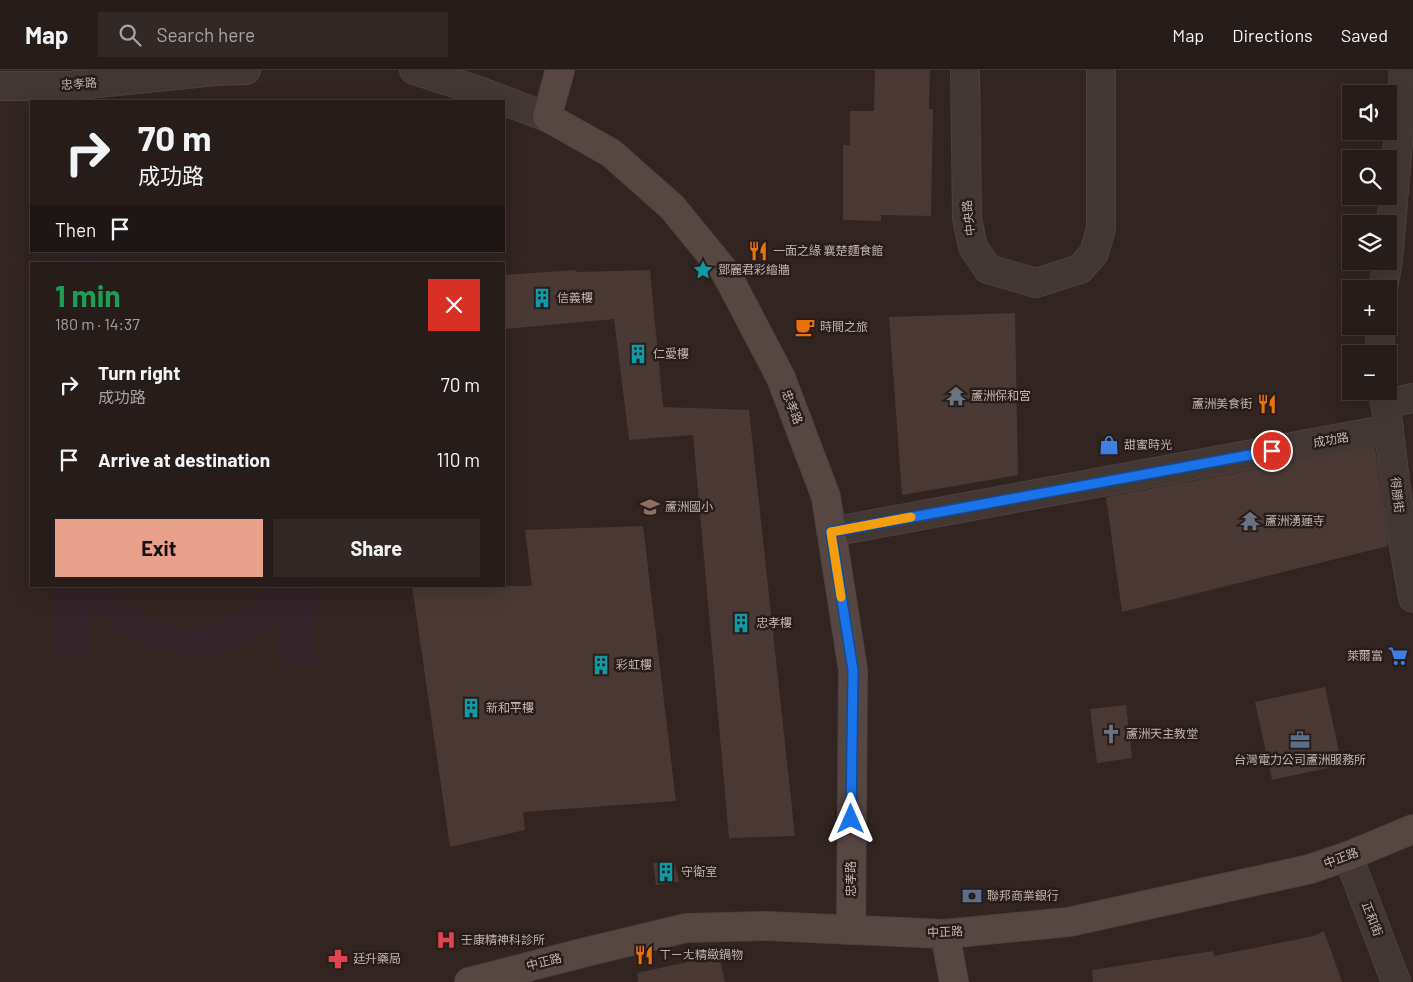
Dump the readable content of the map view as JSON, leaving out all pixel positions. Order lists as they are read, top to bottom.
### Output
{
  "streets": {
    "street": [
      "忠孝路",
      "中央路",
      "成功路",
      "得勝街",
      "中正路",
      "正和街"
    ]
  },
  "crossings": [
    ["忠孝路", "成功路"],
    ["忠孝路", "中正路"],
    ["成功路", "得勝街"],
    ["中正路", "正和街"]
  ],
  "places": {
    "restaurant": ["一面之緣 襄楚麵食館", "蘆洲美食街", "ㄒㄧㄤ精緻鍋物"],
    "place": ["鄧麗君彩繪牆"],
    "building": [
      "信義樓",
      "仁愛樓",
      "忠孝樓",
      "彩虹樓",
      "新和平樓",
      "守衛室"
    ],
    "cafe": ["時間之旅"],
    "temple": ["蘆洲保和宮", "蘆洲湧蓮寺"],
    "shop": ["甜蜜時光"],
    "school or university": ["蘆洲國小"],
    "supermarket": ["萊爾富"],
    "church": ["蘆洲天主教堂"],
    "office": ["台灣電力公司蘆洲服務所"],
    "bank": ["聯邦商業銀行"],
    "hospital": ["壬康精神科診所"],
    "pharmacy": ["廷升藥局"]
  },
  "page": {
    "header": "Map",
    "search": "Search here",
    "nav": ["Map", "Directions", "Saved"],
    "map_buttons": ["+", "−"],
    "turn": ["70 m", "成功路"],
    "then": "Then",
    "heading": ["1 min", "180 m · 14:37"],
    "list": [
      {
        "name": "Turn right",
        "note": "成功路",
        "value": "70 m"
      },
      {
        "name": "Arrive at destination",
        "value": "110 m"
      }
    ],
    "buttons": ["Exit", "Share"]
  }
}
